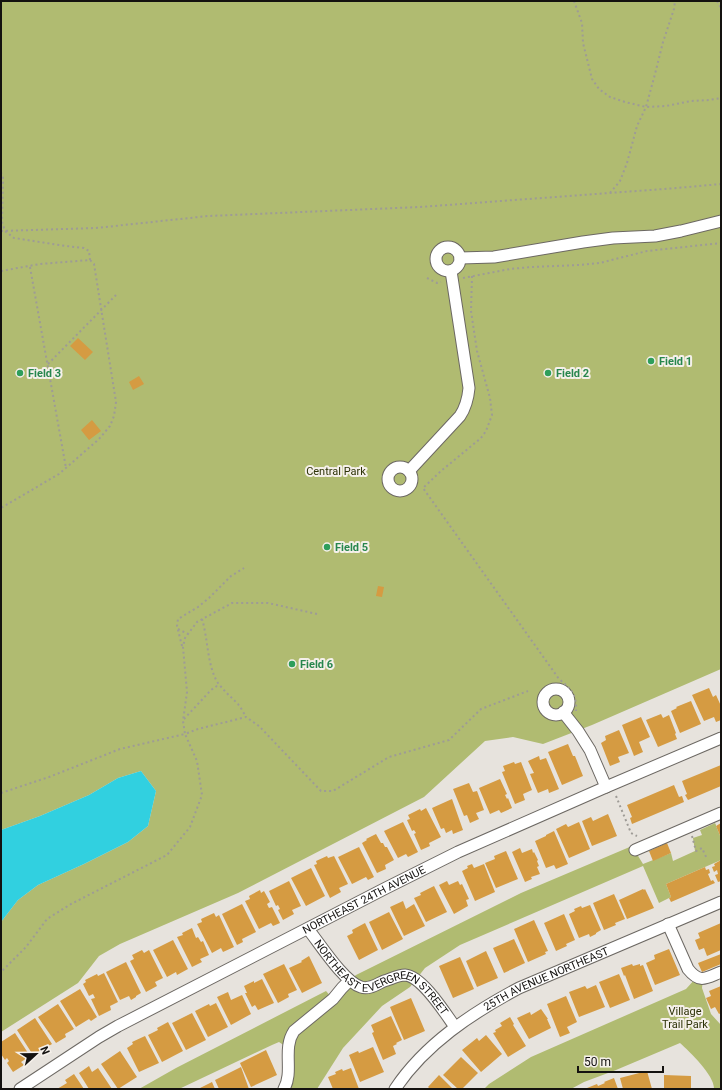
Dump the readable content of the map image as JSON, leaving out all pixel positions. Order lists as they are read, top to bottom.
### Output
{
  "streets": {
    "street": ["NORTHEAST 24TH AVENUE", "NORTHEAST EVERGREEN STREET", "25TH AVENUE NORTHEAST"]
  },
  "crossings": [
    ["NORTHEAST 24TH AVENUE", "NORTHEAST EVERGREEN STREET"],
    ["NORTHEAST EVERGREEN STREET", "25TH AVENUE NORTHEAST"]
  ],
  "parks": ["Central Park", "Village Trail Park"],
  "places": [
    "Field 1",
    "Field 3",
    "Field 2",
    "Field 5",
    "Field 6"
  ],
  "scale_bar": "50 m",
  "north": "right"
}
